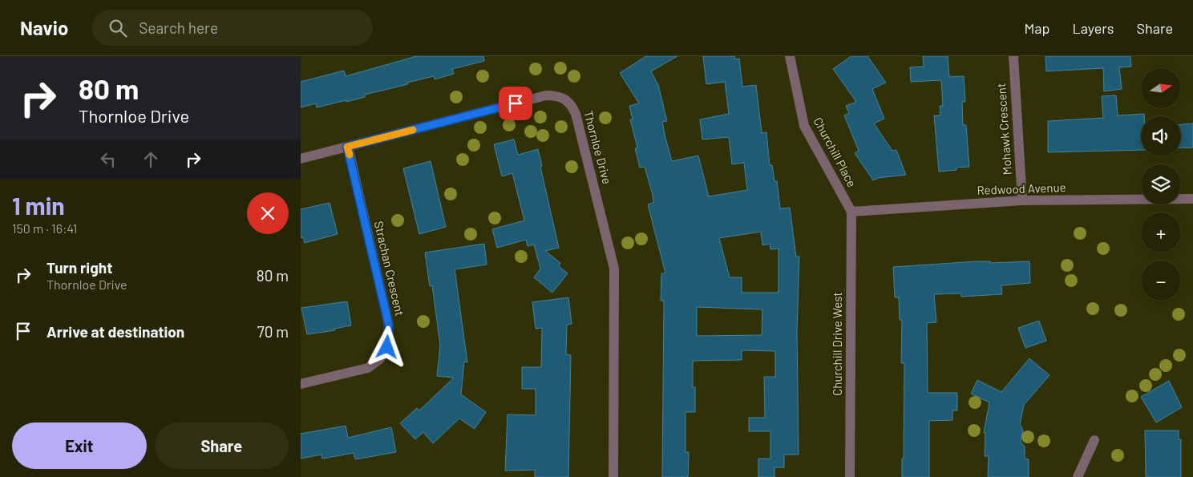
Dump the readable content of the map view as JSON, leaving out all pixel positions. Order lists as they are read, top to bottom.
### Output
{
  "streets": {
    "street": [
      "Mohawk Crescent",
      "Thornloe Drive",
      "Churchill Place",
      "Redwood Avenue",
      "Strachan Crescent",
      "Churchill Drive West"
    ]
  },
  "crossings": [
    ["Mohawk Crescent", "Redwood Avenue"],
    ["Thornloe Drive", "Strachan Crescent"],
    ["Churchill Place", "Redwood Avenue"],
    ["Churchill Place", "Churchill Drive West"],
    ["Redwood Avenue", "Churchill Drive West"]
  ],
  "north": "right",
  "page": {
    "header": "Navio",
    "search": "Search here",
    "nav": ["Map", "Layers", "Share"],
    "turn": ["80 m", "Thornloe Drive"],
    "map_buttons": ["+", "−"],
    "heading": ["1 min", "150 m · 16:41"],
    "list": [
      {
        "name": "Turn right",
        "note": "Thornloe Drive",
        "value": "80 m"
      },
      {
        "name": "Arrive at destination",
        "value": "70 m"
      }
    ],
    "buttons": ["Exit", "Share"]
  }
}
